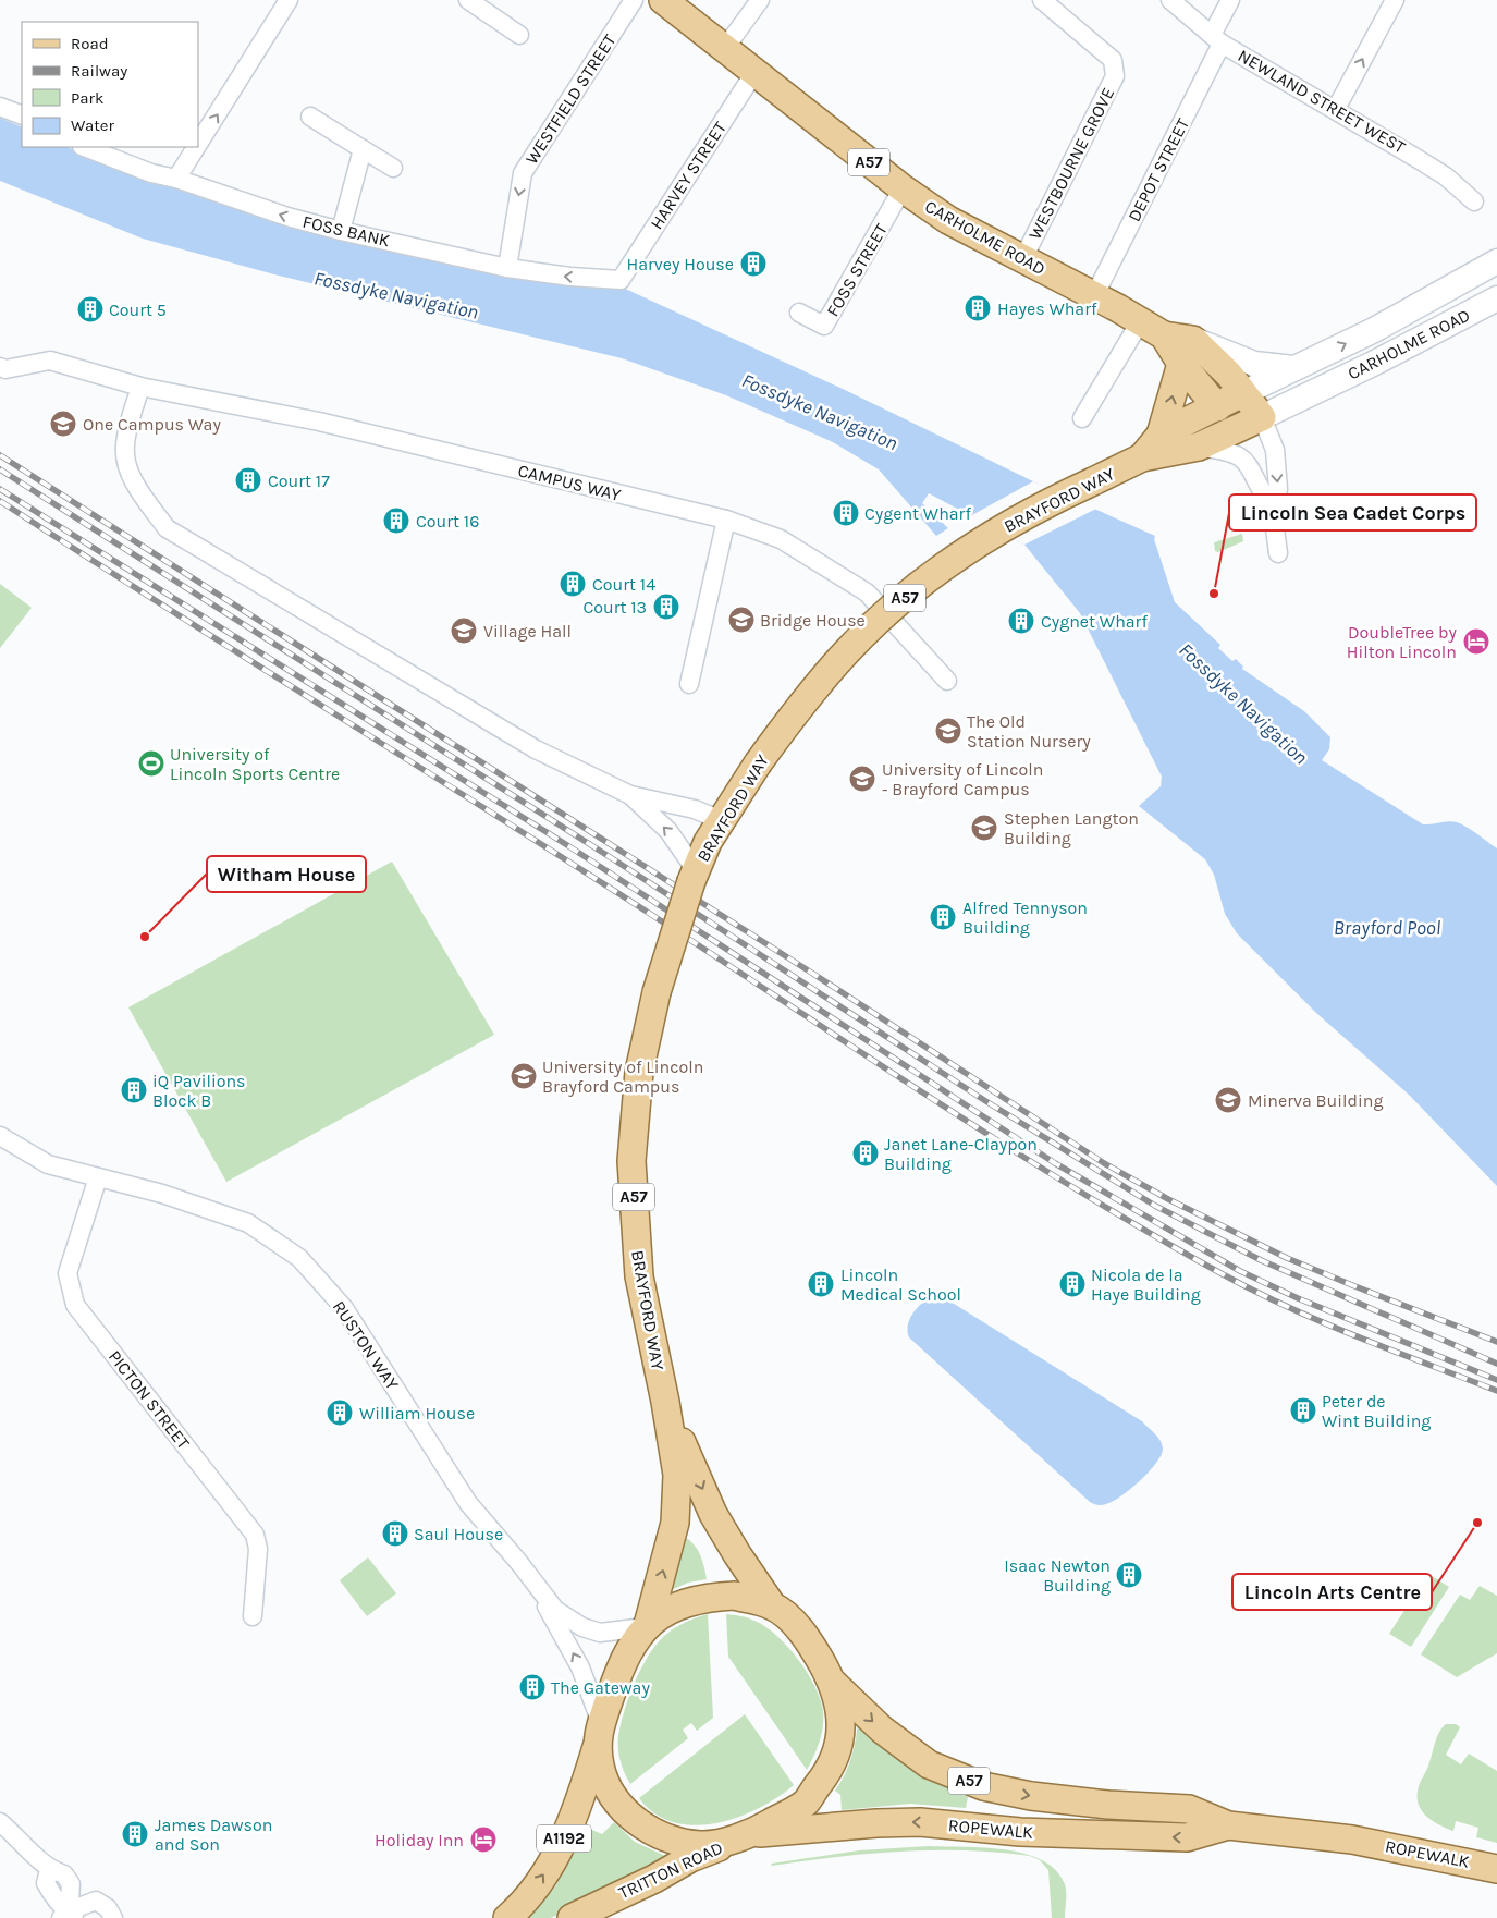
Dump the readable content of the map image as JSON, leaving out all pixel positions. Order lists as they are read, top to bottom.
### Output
{
  "streets": {
    "main road": [
      "A57",
      "CARHOLME ROAD",
      "BRAYFORD WAY",
      "ROPEWALK",
      "A1192",
      "TRITTON ROAD"
    ],
    "street": [
      "WESTFIELD STREET",
      "NEWLAND STREET WEST",
      "WESTBOURNE GROVE",
      "DEPOT STREET",
      "HARVEY STREET",
      "FOSS BANK",
      "FOSS STREET",
      "CAMPUS WAY",
      "RUSTON WAY",
      "PICTON STREET"
    ]
  },
  "crossings": [
    ["WESTFIELD STREET", "FOSS BANK"],
    ["NEWLAND STREET WEST", "DEPOT STREET"],
    ["WESTBOURNE GROVE", "CARHOLME ROAD"],
    ["DEPOT STREET", "CARHOLME ROAD"],
    ["HARVEY STREET", "FOSS BANK"],
    ["HARVEY STREET", "CARHOLME ROAD"],
    ["CARHOLME ROAD", "FOSS STREET"],
    ["BRAYFORD WAY", "RUSTON WAY"],
    ["RUSTON WAY", "PICTON STREET"],
    ["RUSTON WAY", "A1192"],
    ["ROPEWALK", "TRITTON ROAD"]
  ],
  "one_way": ["WESTFIELD STREET", "FOSS BANK"],
  "water": ["Fossdyke Navigation", "Brayford Pool"],
  "places": {
    "building": [
      "Harvey House",
      "Hayes Wharf",
      "Court 5",
      "Court 17",
      "Cygent Wharf",
      "Court 16",
      "Court 14",
      "Court 13",
      "Cygnet Wharf",
      "Alfred Tennyson Building",
      "iQ Pavilions Block B",
      "Janet Lane-Claypon Building",
      "Lincoln Medical School",
      "Nicola de la Haye Building",
      "Peter de Wint Building",
      "William House",
      "Saul House",
      "Isaac Newton Building",
      "The Gateway",
      "James Dawson and Son"
    ],
    "school or university": [
      "One Campus Way",
      "Bridge House",
      "Village Hall",
      "The Old Station Nursery",
      "University of Lincoln - Brayford Campus",
      "Stephen Langton Building",
      "University of Lincoln Brayford Campus",
      "Minerva Building"
    ],
    "other": ["Lincoln Sea Cadet Corps", "Witham House", "Lincoln Arts Centre"],
    "hotel": ["DoubleTree by Hilton Lincoln", "Holiday Inn"],
    "sports": ["University of Lincoln Sports Centre"]
  },
  "legend": [
    "Road",
    "Railway",
    "Park",
    "Water"
  ]
}
